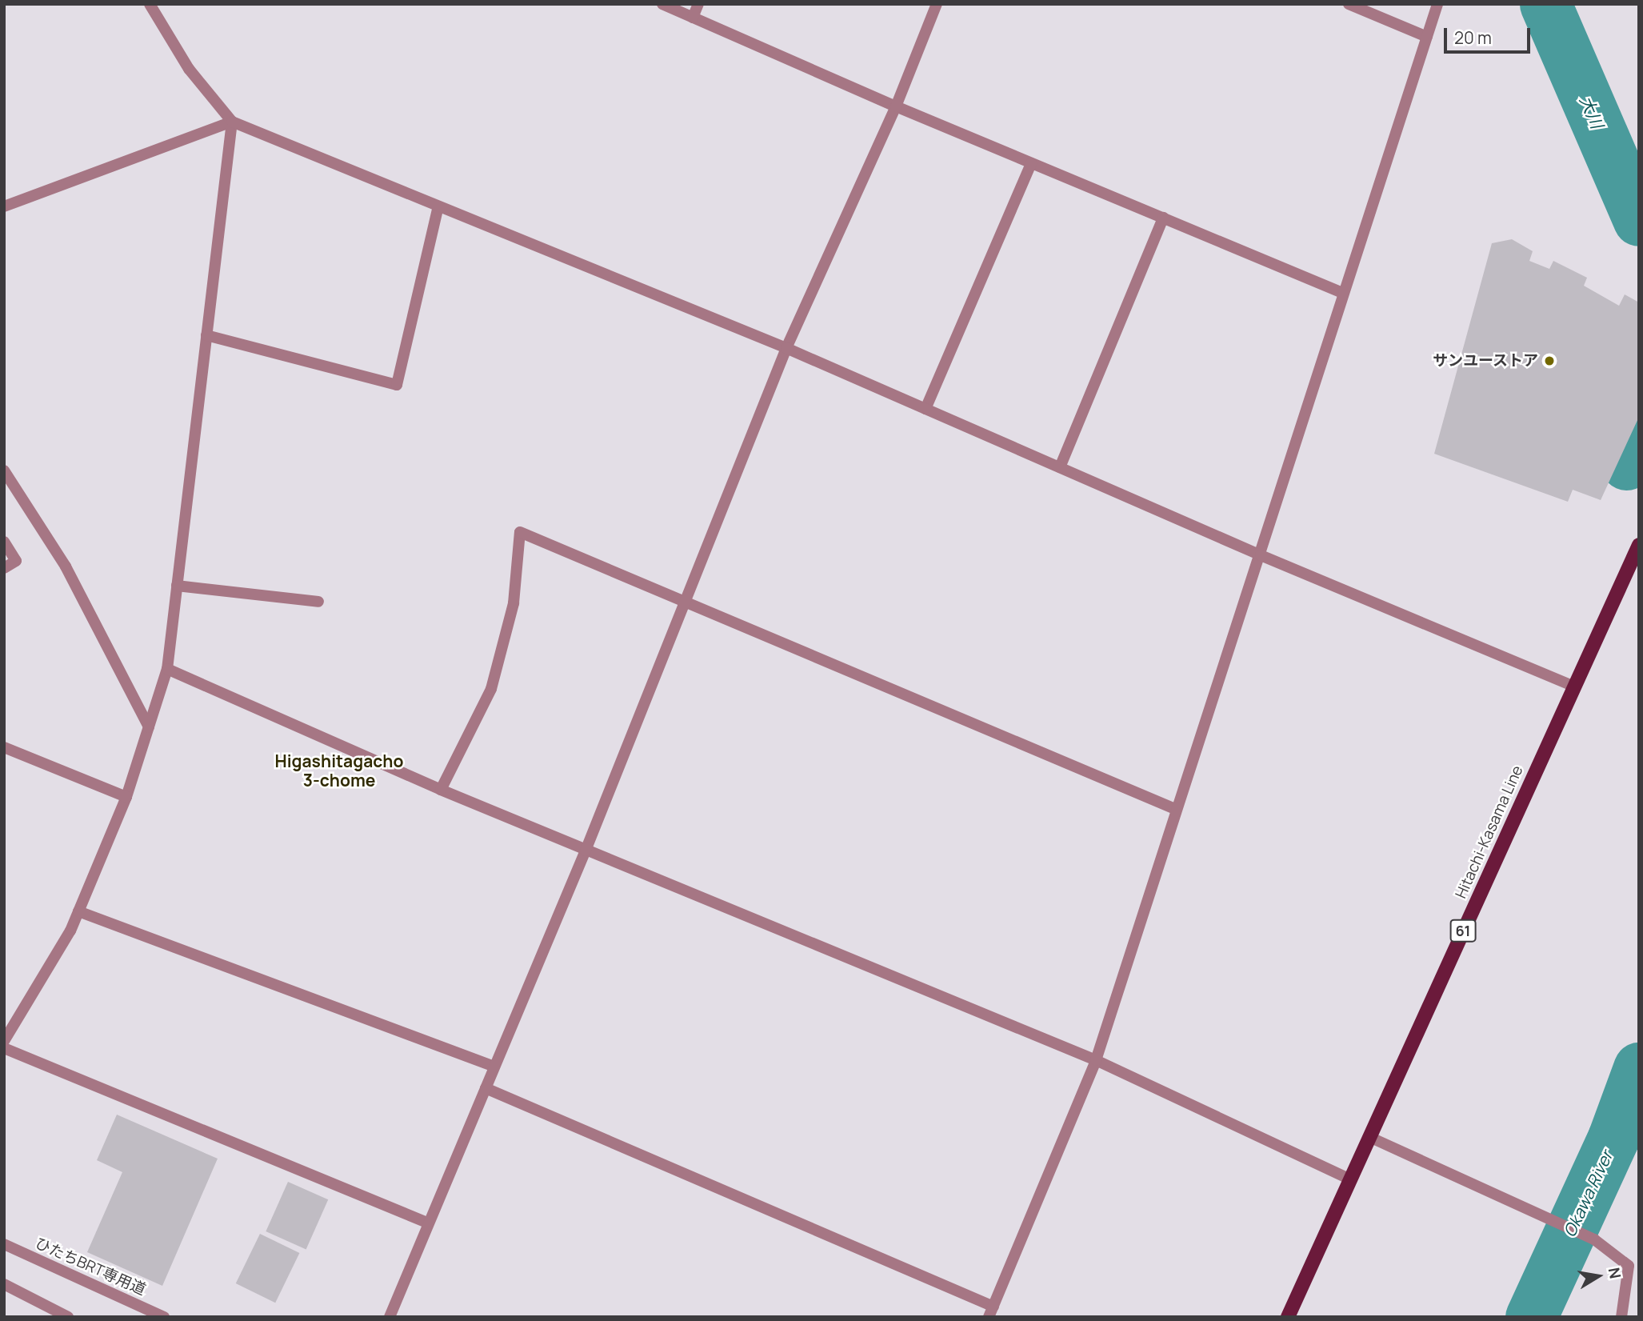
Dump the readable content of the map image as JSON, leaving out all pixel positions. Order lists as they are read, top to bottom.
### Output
{
  "streets": {
    "main road": ["Hitachi-Kasama Line", "61"],
    "street": ["ひたちBRT専用道"]
  },
  "districts": ["Higashitagacho 3-chome"],
  "water": ["大川", "Okawa River"],
  "places": ["サンユーストア"],
  "scale_bar": "20 m",
  "north": "right"
}
